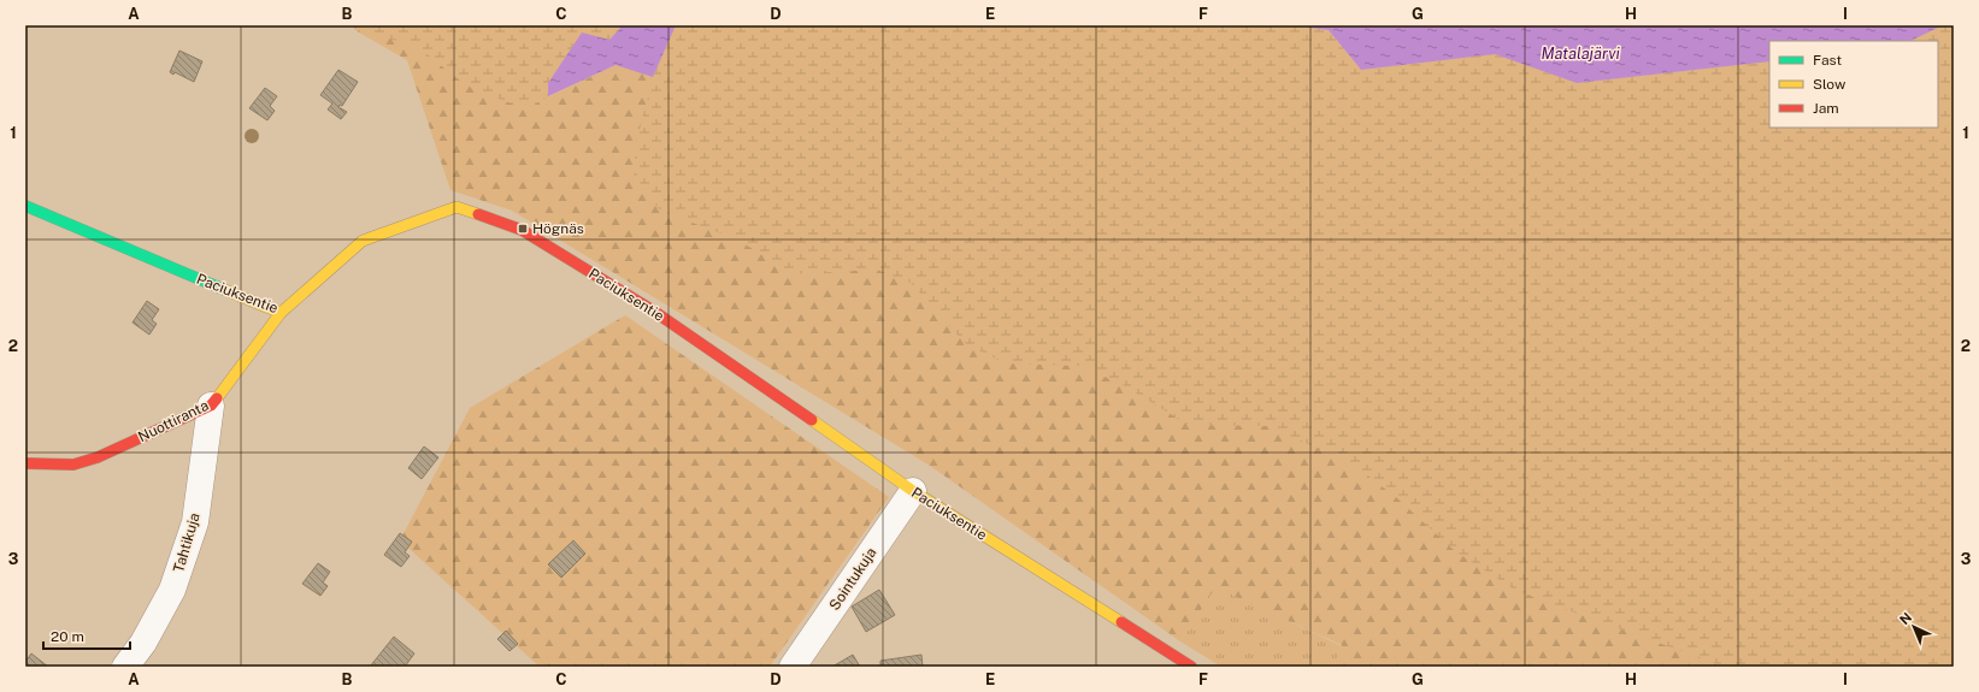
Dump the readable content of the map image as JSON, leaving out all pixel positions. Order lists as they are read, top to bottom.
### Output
{
  "streets": {
    "street": [
      "Paciuksentie",
      "Nuottiranta",
      "Tahtikuja",
      "Sointukuja"
    ]
  },
  "crossings": [
    ["Paciuksentie", "Nuottiranta"],
    ["Paciuksentie", "Sointukuja"],
    ["Nuottiranta", "Tahtikuja"]
  ],
  "water": ["Matalajärvi"],
  "places": {
    "transit": ["Högnäs"]
  },
  "legend": ["Fast", "Slow", "Jam"],
  "scale_bar": "20 m",
  "north": "top left",
  "grid": {
    "columns": [
      "A",
      "B",
      "C",
      "D",
      "E",
      "F",
      "G",
      "H",
      "I"
    ],
    "rows": ["1", "2", "3"]
  }
}
